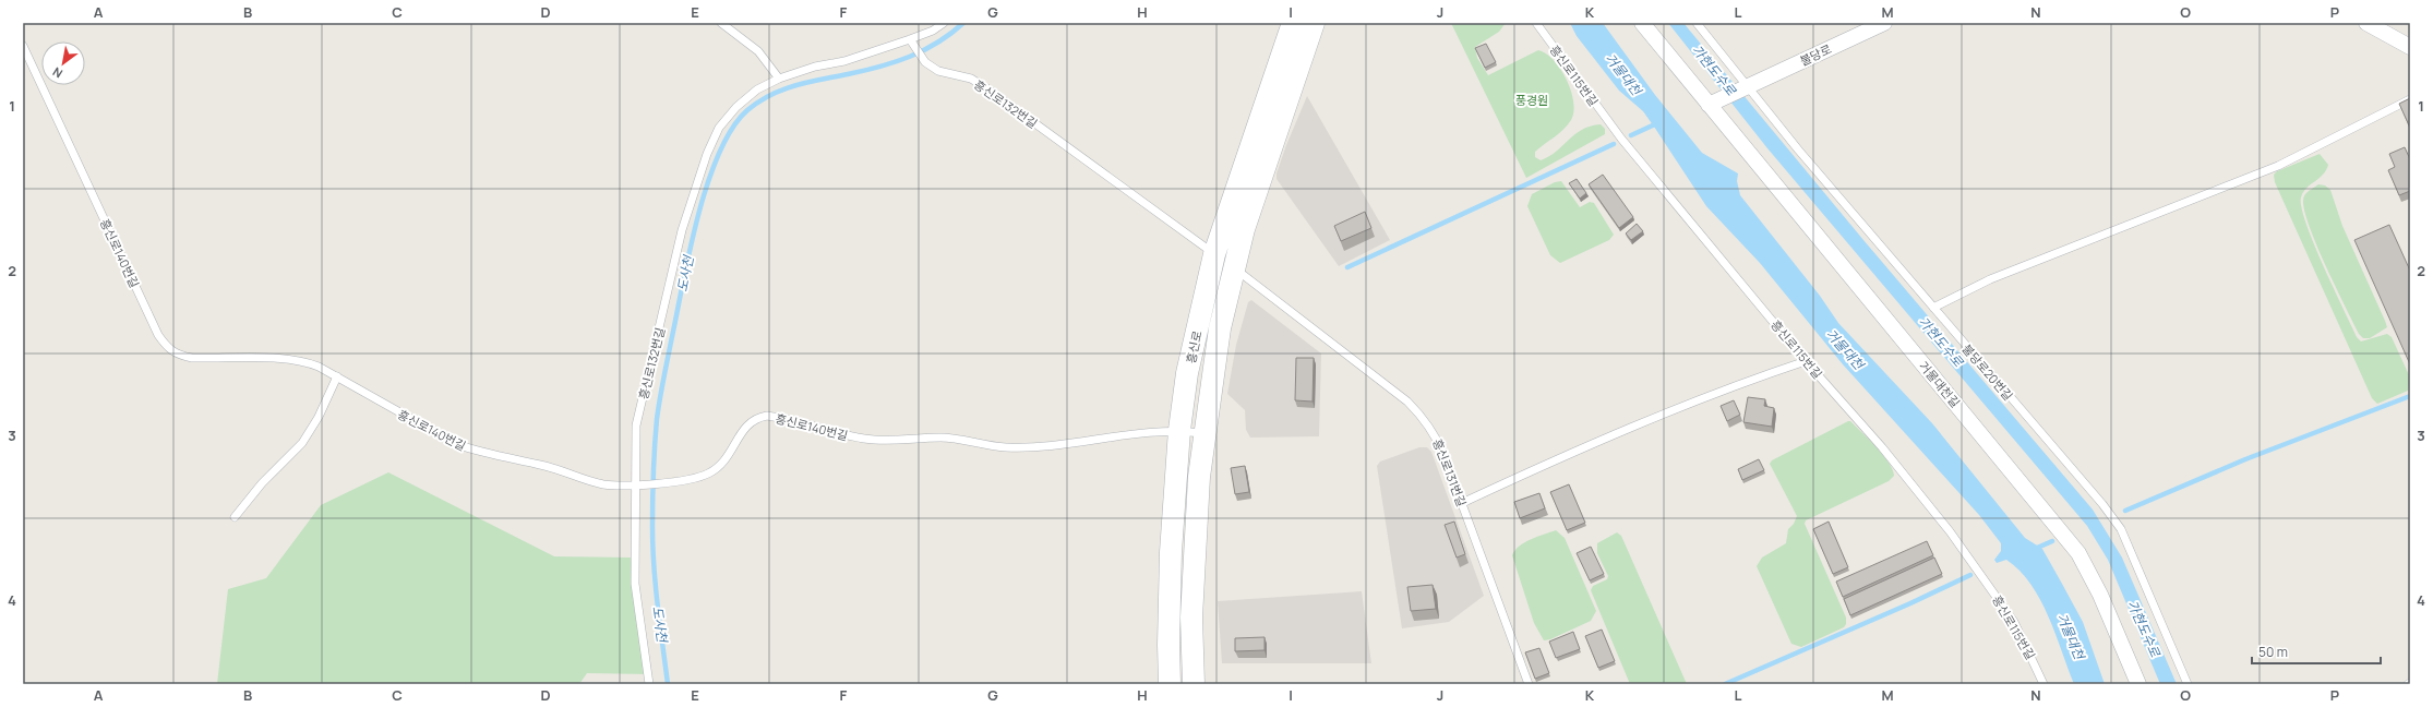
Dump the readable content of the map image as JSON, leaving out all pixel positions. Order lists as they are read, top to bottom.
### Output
{
  "streets": {
    "main road": ["흥신로"],
    "street": ["불당로", "거물대천길"],
    "lane": [
      "흥신로115번길",
      "흥신로132번길",
      "흥신로140번길",
      "불당로20번길",
      "흥신로131번길"
    ]
  },
  "crossings": [
    ["불당로", "불당로20번길"],
    ["불당로", "거물대천길"],
    ["흥신로132번길", "흥신로140번길"],
    ["흥신로132번길", "흥신로"],
    ["흥신로140번길", "흥신로"],
    ["흥신로", "흥신로131번길"]
  ],
  "water": ["가현도수로", "거물대천", "도사천"],
  "parks": ["풍경원"],
  "scale_bar": "50 m",
  "north": "bottom left",
  "grid": {
    "columns": [
      "A",
      "B",
      "C",
      "D",
      "E",
      "F",
      "G",
      "H",
      "I",
      "J",
      "K",
      "L",
      "M",
      "N",
      "O",
      "P"
    ],
    "rows": [
      "1",
      "2",
      "3",
      "4"
    ]
  }
}
